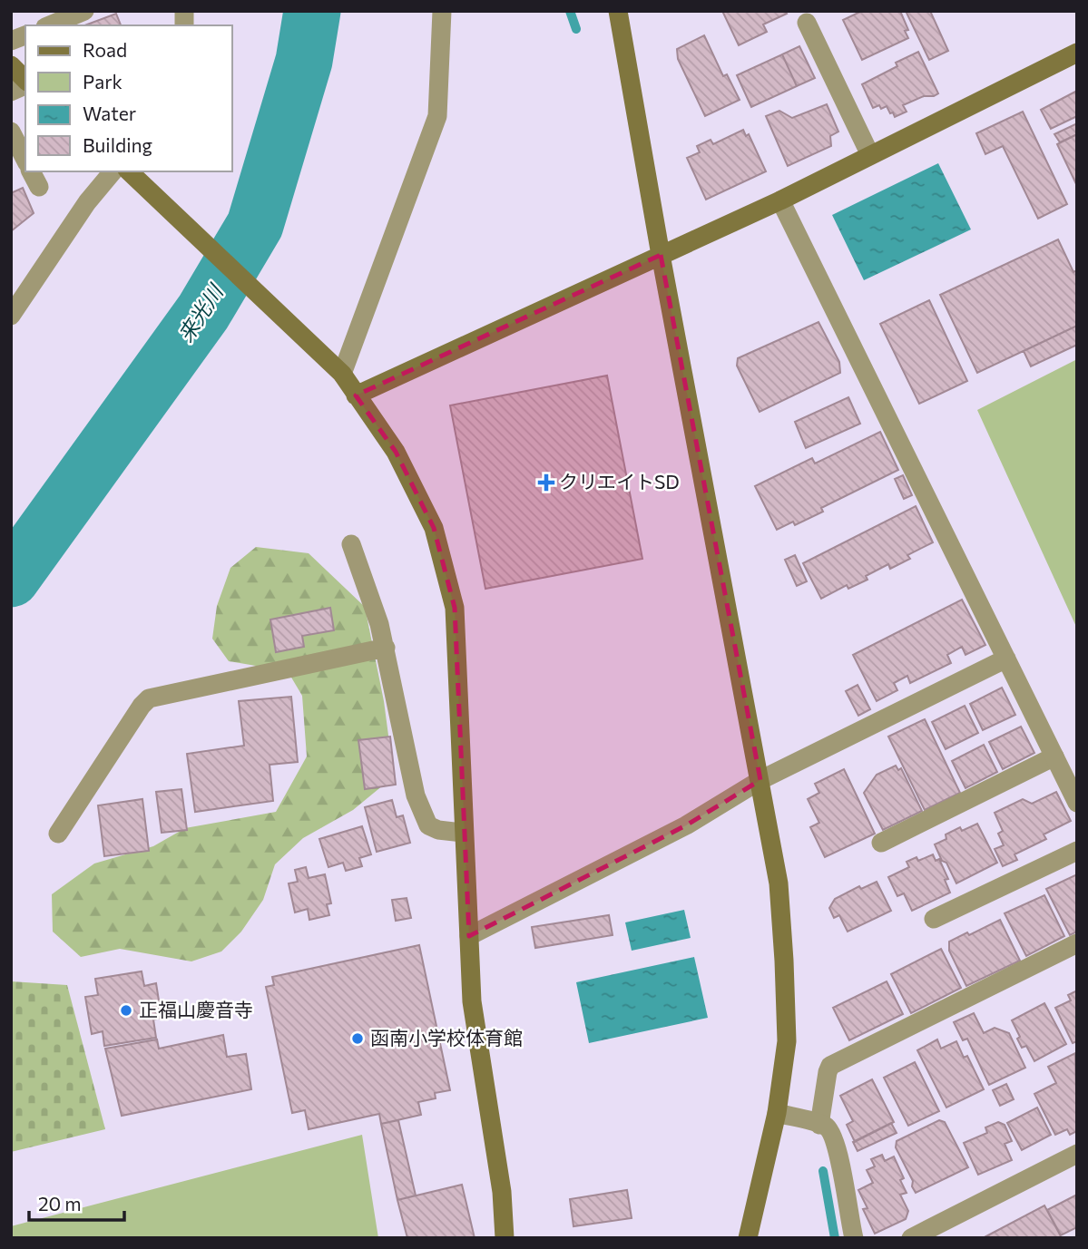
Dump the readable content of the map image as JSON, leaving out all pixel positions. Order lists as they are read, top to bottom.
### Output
{
  "water": ["来光川"],
  "places": {
    "health": ["クリエイトSD"],
    "other": ["正福山慶音寺", "函南小学校体育館"]
  },
  "legend": [
    "Road",
    "Park",
    "Water",
    "Building"
  ],
  "scale_bar": "20 m"
}
